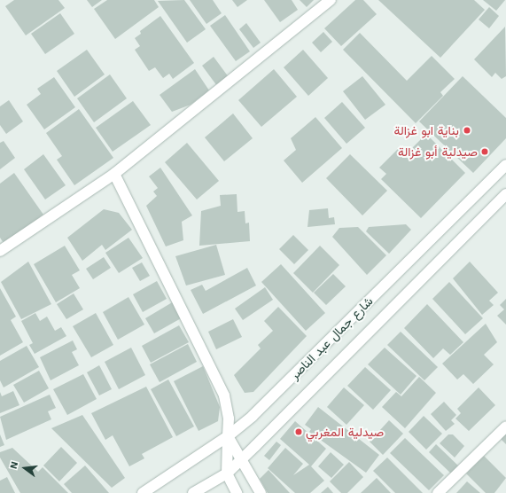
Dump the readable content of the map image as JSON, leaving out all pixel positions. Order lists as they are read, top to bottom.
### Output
{
  "streets": {
    "main road": ["شارع جمال عبد الناصر"]
  },
  "places": ["بناية ابو غزالة", "صيدلية أبو غزالة", "صيدلية المغربي"],
  "north": "left"
}
